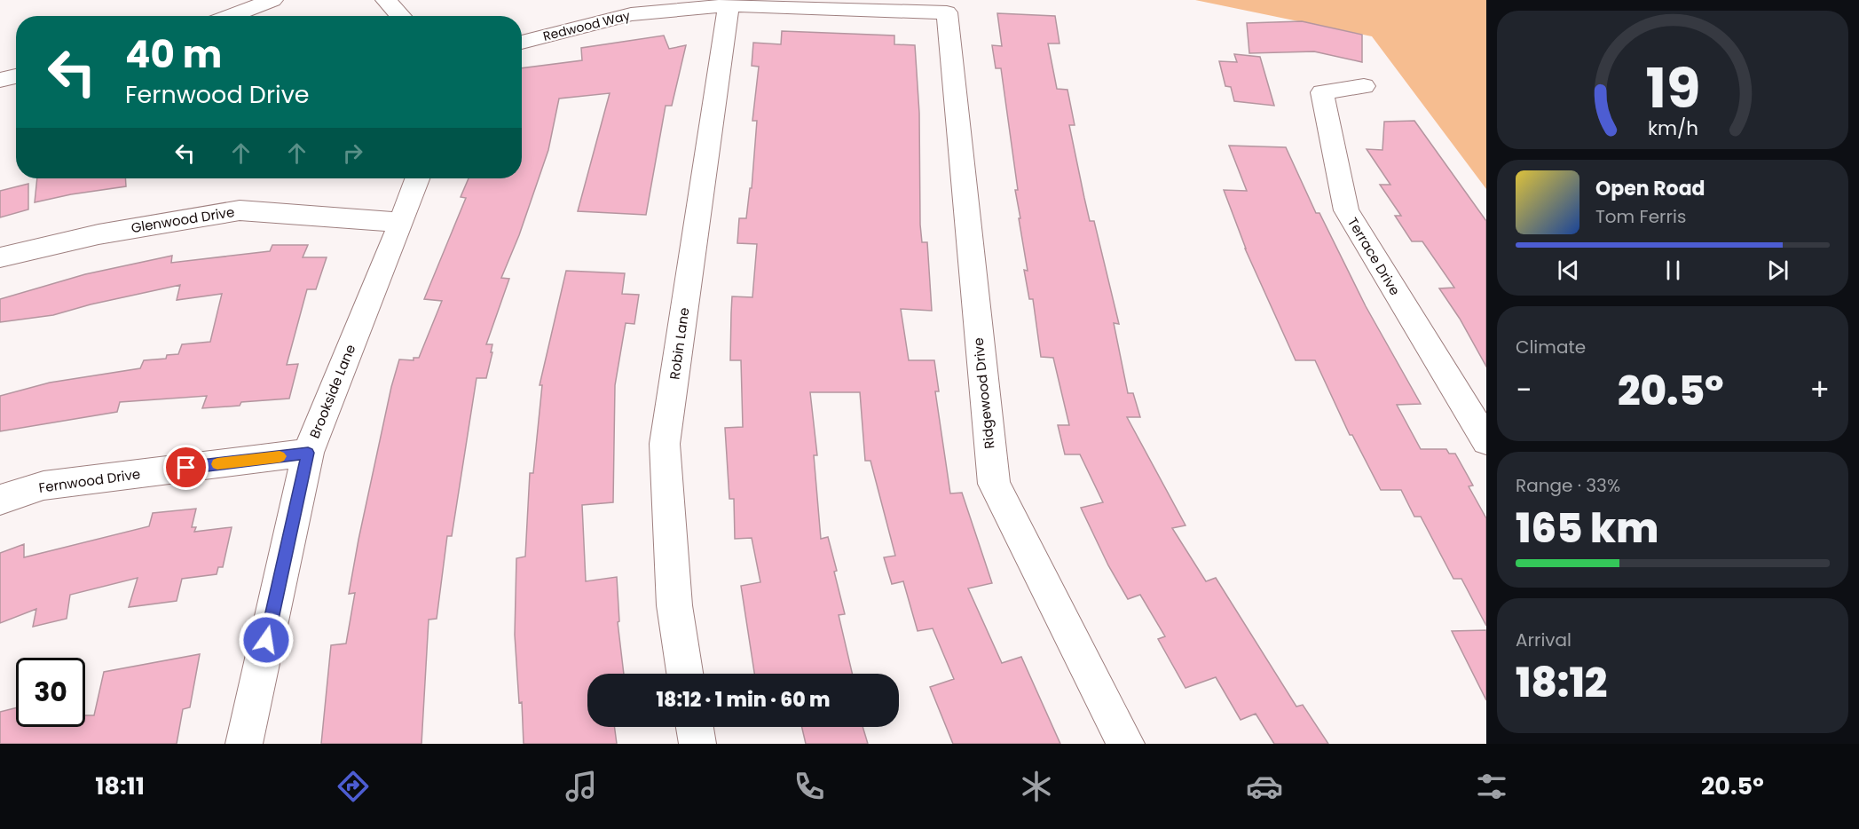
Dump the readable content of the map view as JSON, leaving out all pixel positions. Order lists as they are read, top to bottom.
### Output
{
  "streets": {
    "street": [
      "Redwood Way",
      "Glenwood Drive",
      "Terrace Drive",
      "Robin Lane",
      "Brookside Lane",
      "Ridgewood Drive",
      "Fernwood Drive"
    ]
  },
  "crossings": [
    ["Redwood Way", "Robin Lane"],
    ["Redwood Way", "Ridgewood Drive"],
    ["Glenwood Drive", "Brookside Lane"],
    ["Brookside Lane", "Fernwood Drive"]
  ],
  "page": {
    "turn": ["40 m", "Fernwood Drive"],
    "song": ["Open Road", "Tom Ferris"],
    "tile": [
      "Climate",
      ["Range · 33%", "165 km"],
      ["Arrival", "18:12"]
    ],
    "heat": ["−", "20.5°", "+"],
    "limit": "30",
    "trip": "18:12 · 1 min · 60 m",
    "tabs": ["18:11", "20.5°"],
    "gauge": ["19", "km/h"]
  }
}
